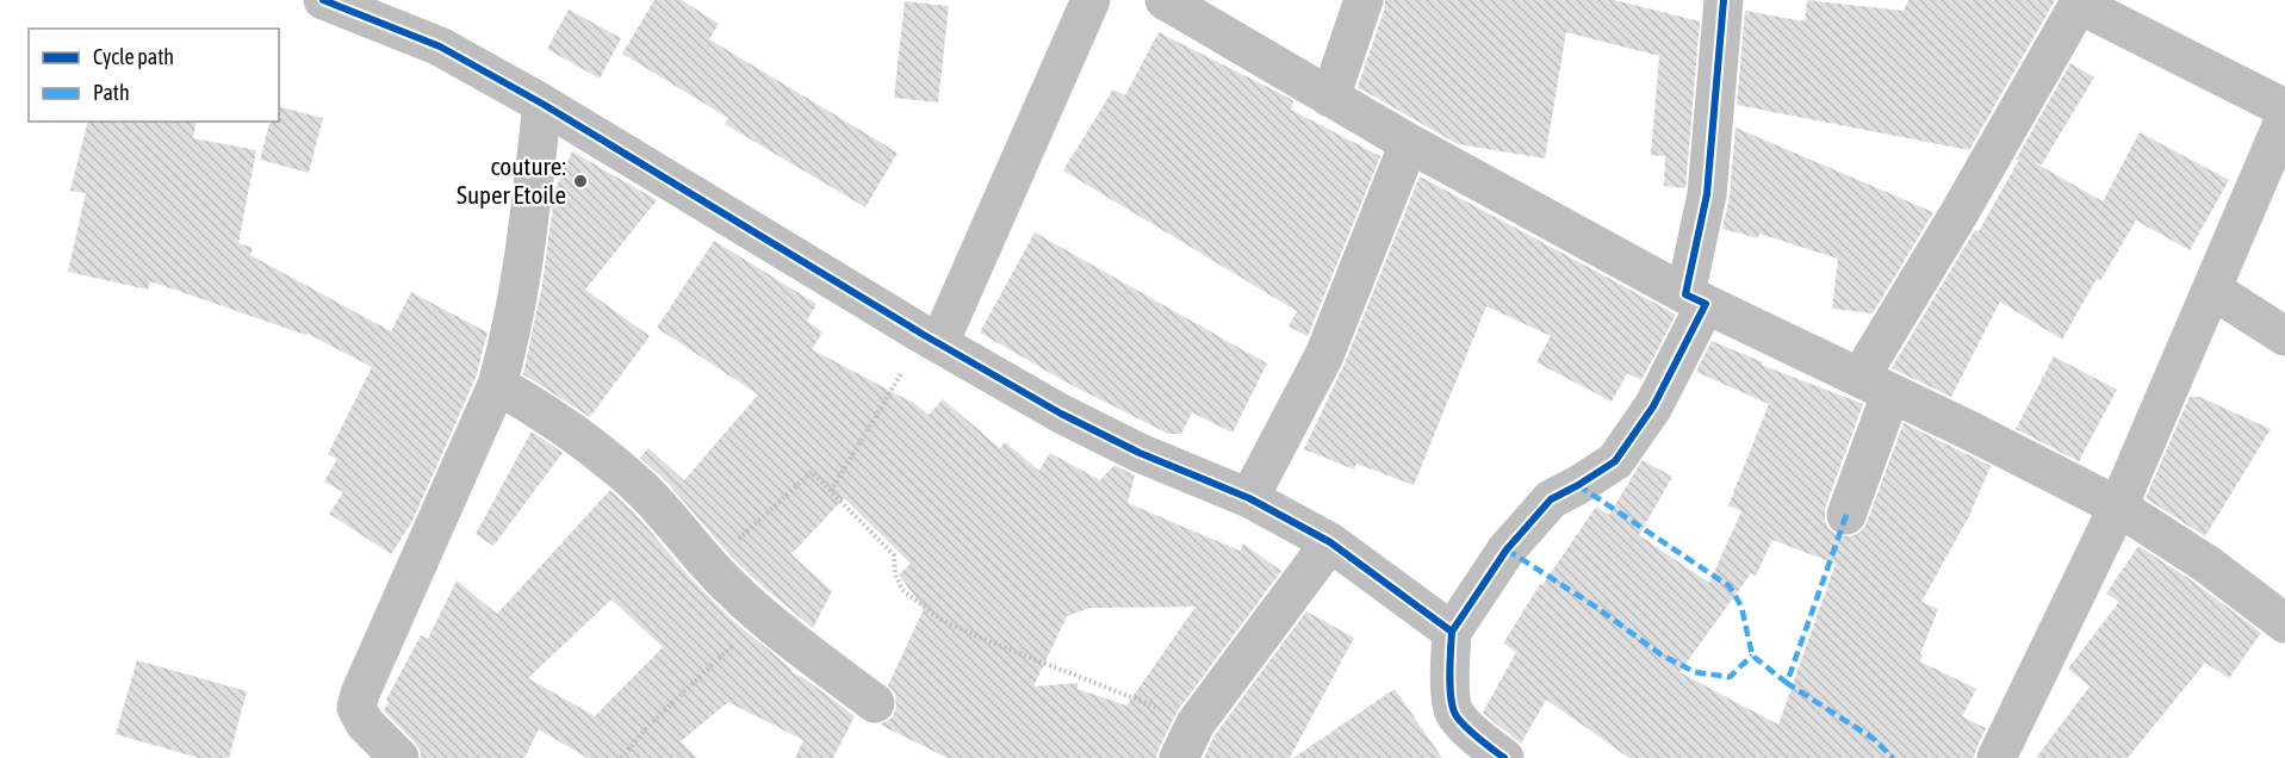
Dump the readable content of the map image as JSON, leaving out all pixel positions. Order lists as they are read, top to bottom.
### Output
{
  "places": ["couture: Super Etoile"],
  "legend": ["Cycle path", "Path"]
}
